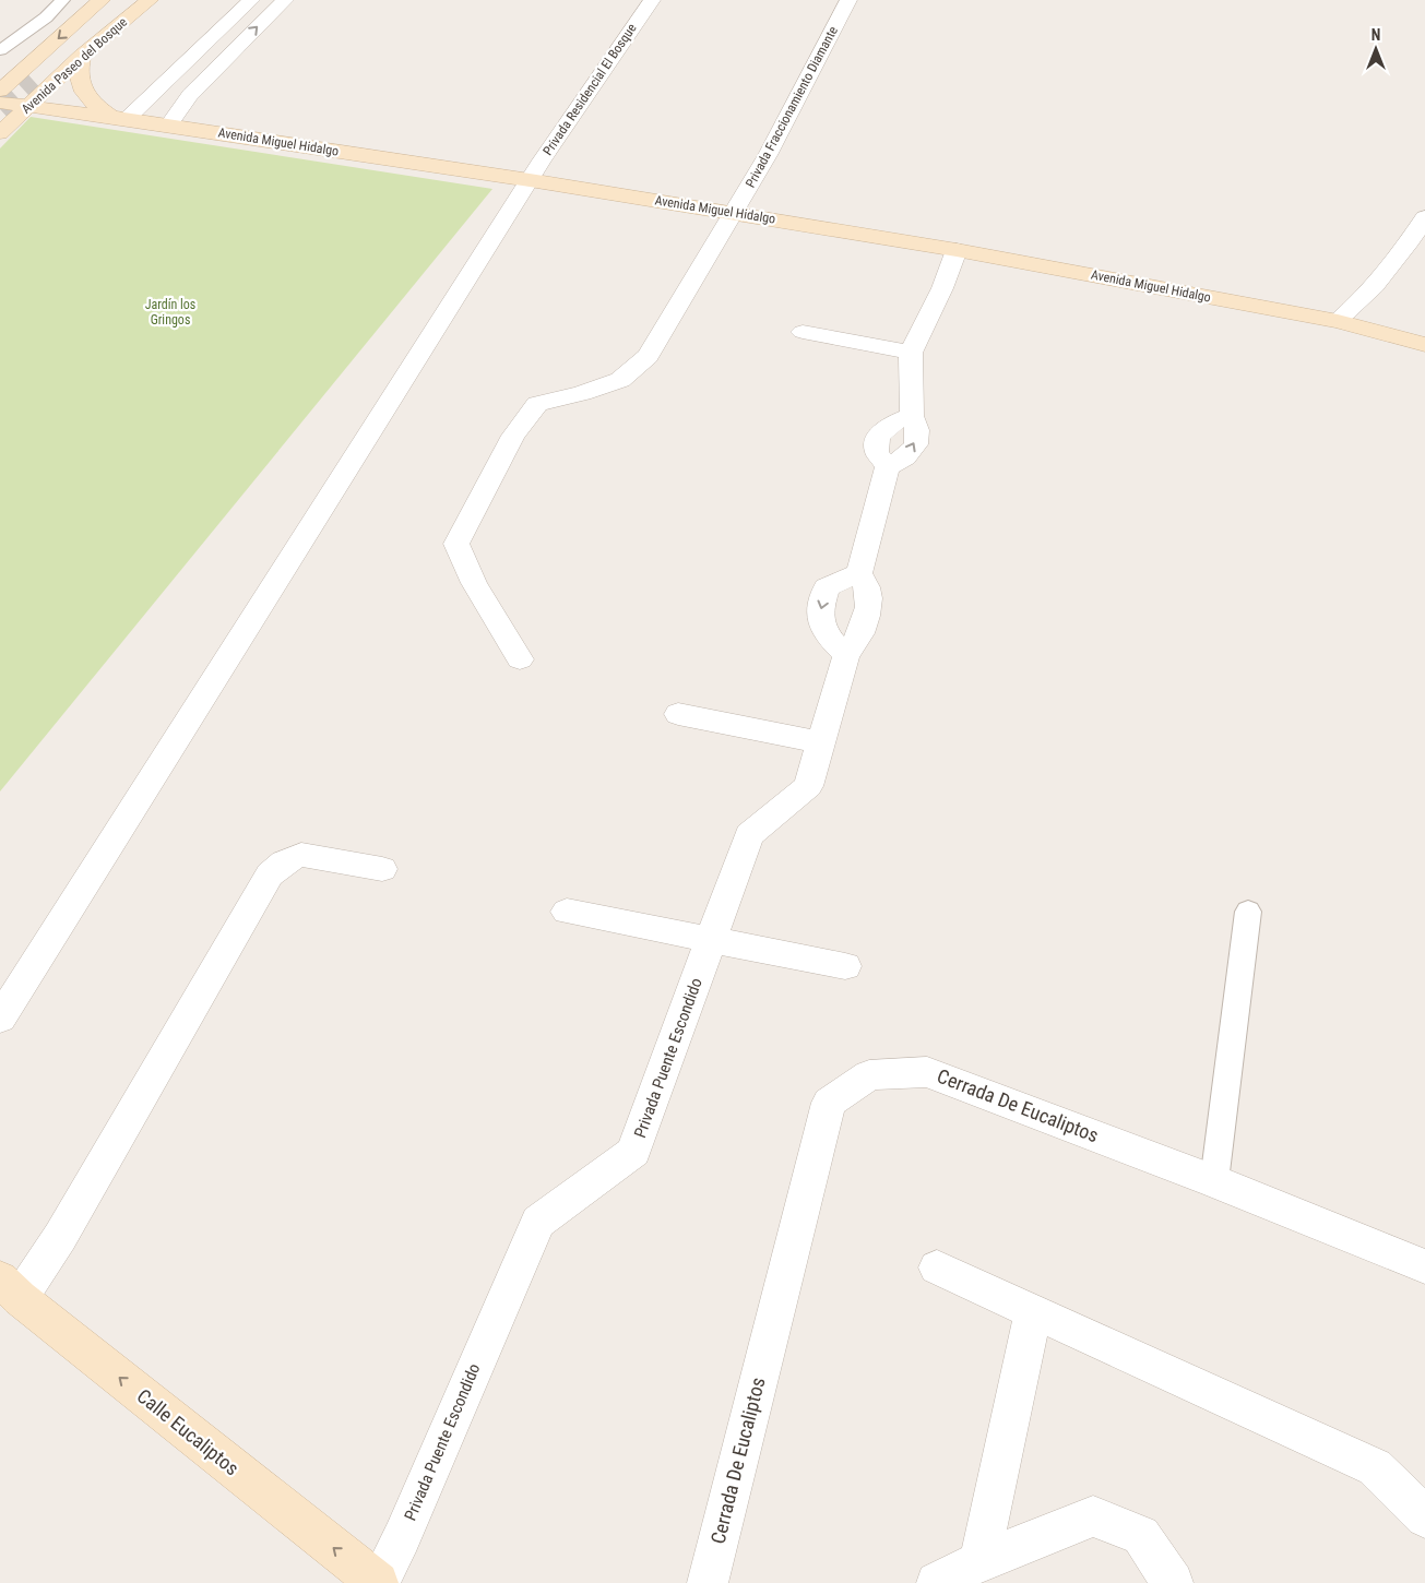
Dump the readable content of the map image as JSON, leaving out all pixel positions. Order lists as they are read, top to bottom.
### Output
{
  "streets": {
    "main road": ["Avenida Paseo del Bosque", "Avenida Miguel Hidalgo", "Calle Eucaliptos"],
    "street": [
      "Privada Residencial El Bosque",
      "Privada Fraccionamiento Diamante",
      "Privada Puente Escondido",
      "Cerrada De Eucaliptos"
    ]
  },
  "crossings": [
    ["Avenida Paseo del Bosque", "Avenida Miguel Hidalgo"],
    ["Privada Residencial El Bosque", "Avenida Miguel Hidalgo"],
    ["Privada Fraccionamiento Diamante", "Avenida Miguel Hidalgo"],
    ["Privada Puente Escondido", "Calle Eucaliptos"]
  ],
  "one_way": ["Calle Eucaliptos"],
  "parks": ["Jardín los Gringos"],
  "north": "top"
}
